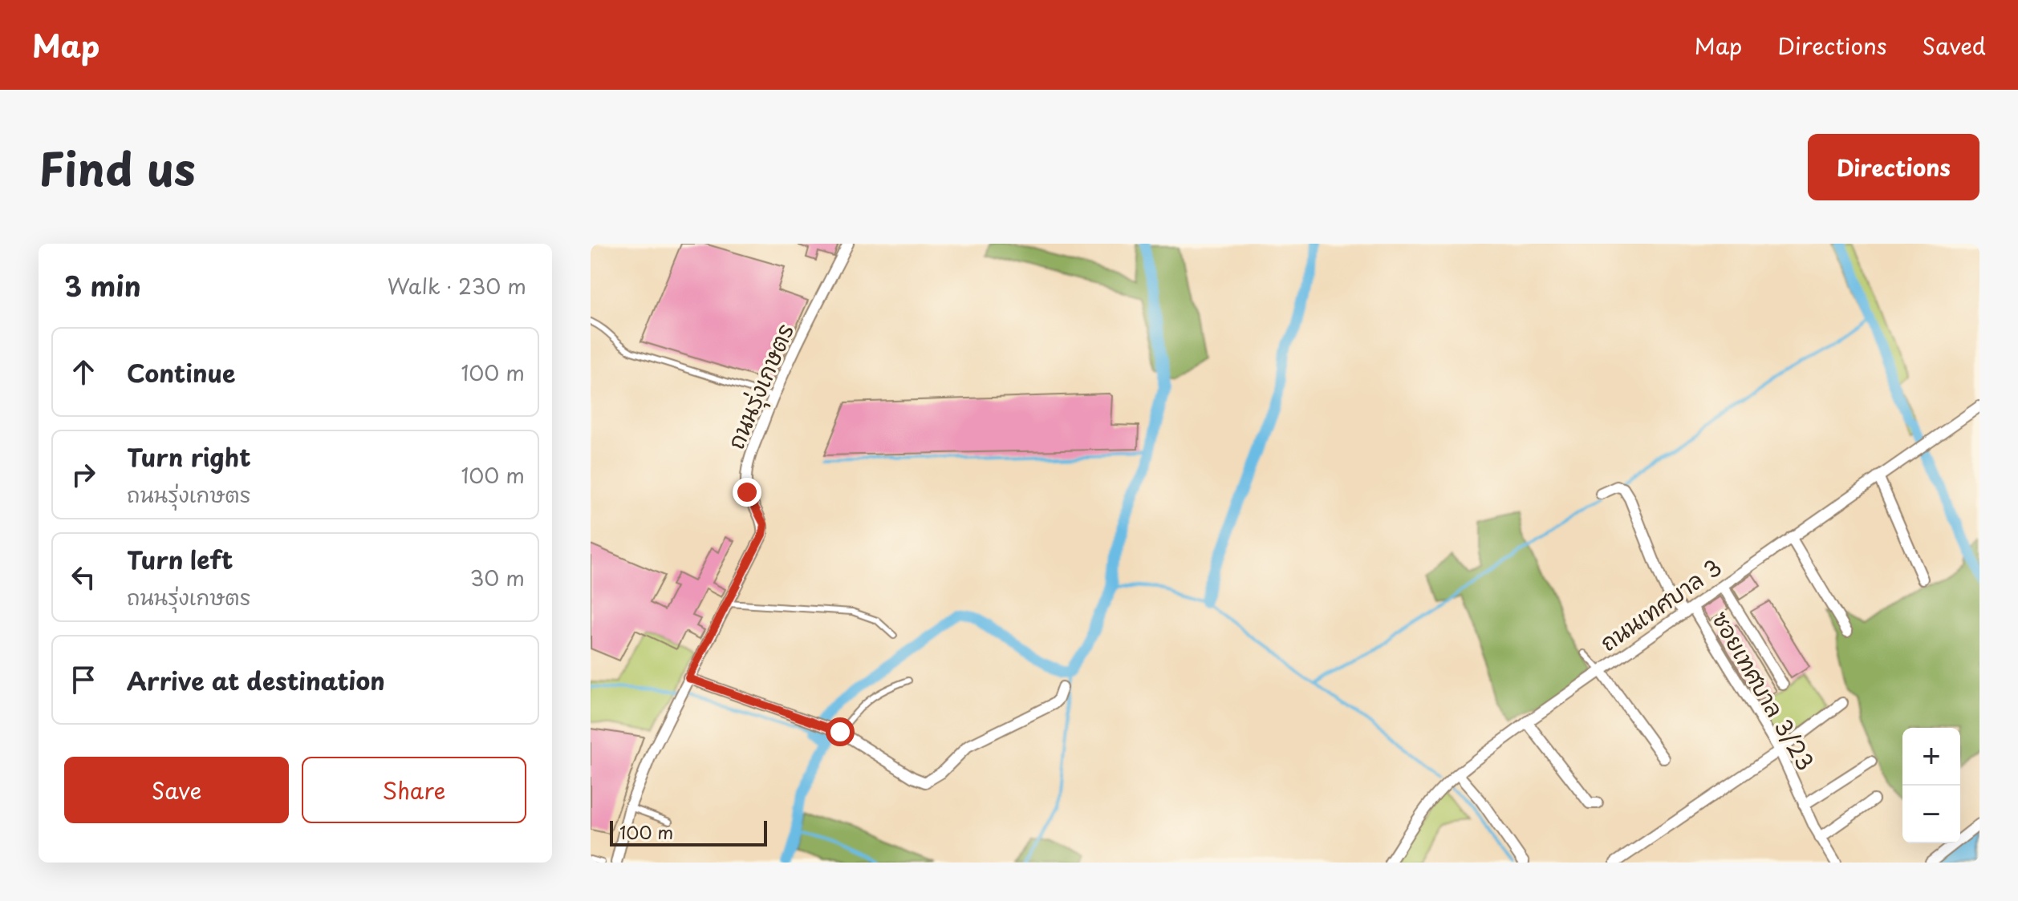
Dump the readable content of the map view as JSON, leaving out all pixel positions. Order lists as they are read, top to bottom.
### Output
{
  "streets": {
    "street": ["ถนนรุ่งเกษตร", "ถนนเทศบาล 3", "ซอยเทศบาล 3/23"]
  },
  "crossings": [
    ["ถนนเทศบาล 3", "ซอยเทศบาล 3/23"]
  ],
  "scale_bar": "100 m",
  "page": {
    "header": "Map",
    "nav": ["Map", "Directions", "Saved"],
    "title": "Find us",
    "buttons": [
      "Directions",
      ["Save", "Share"]
    ],
    "heading": ["3 min", "Walk · 230 m"],
    "list": [
      ["Continue", "100 m"],
      ["Turn right", "ถนนรุ่งเกษตร", "100 m"],
      ["Turn left", "ถนนรุ่งเกษตร", "30 m"],
      "Arrive at destination"
    ],
    "map_buttons": ["+", "−"],
    "scale": "100 m"
  }
}
